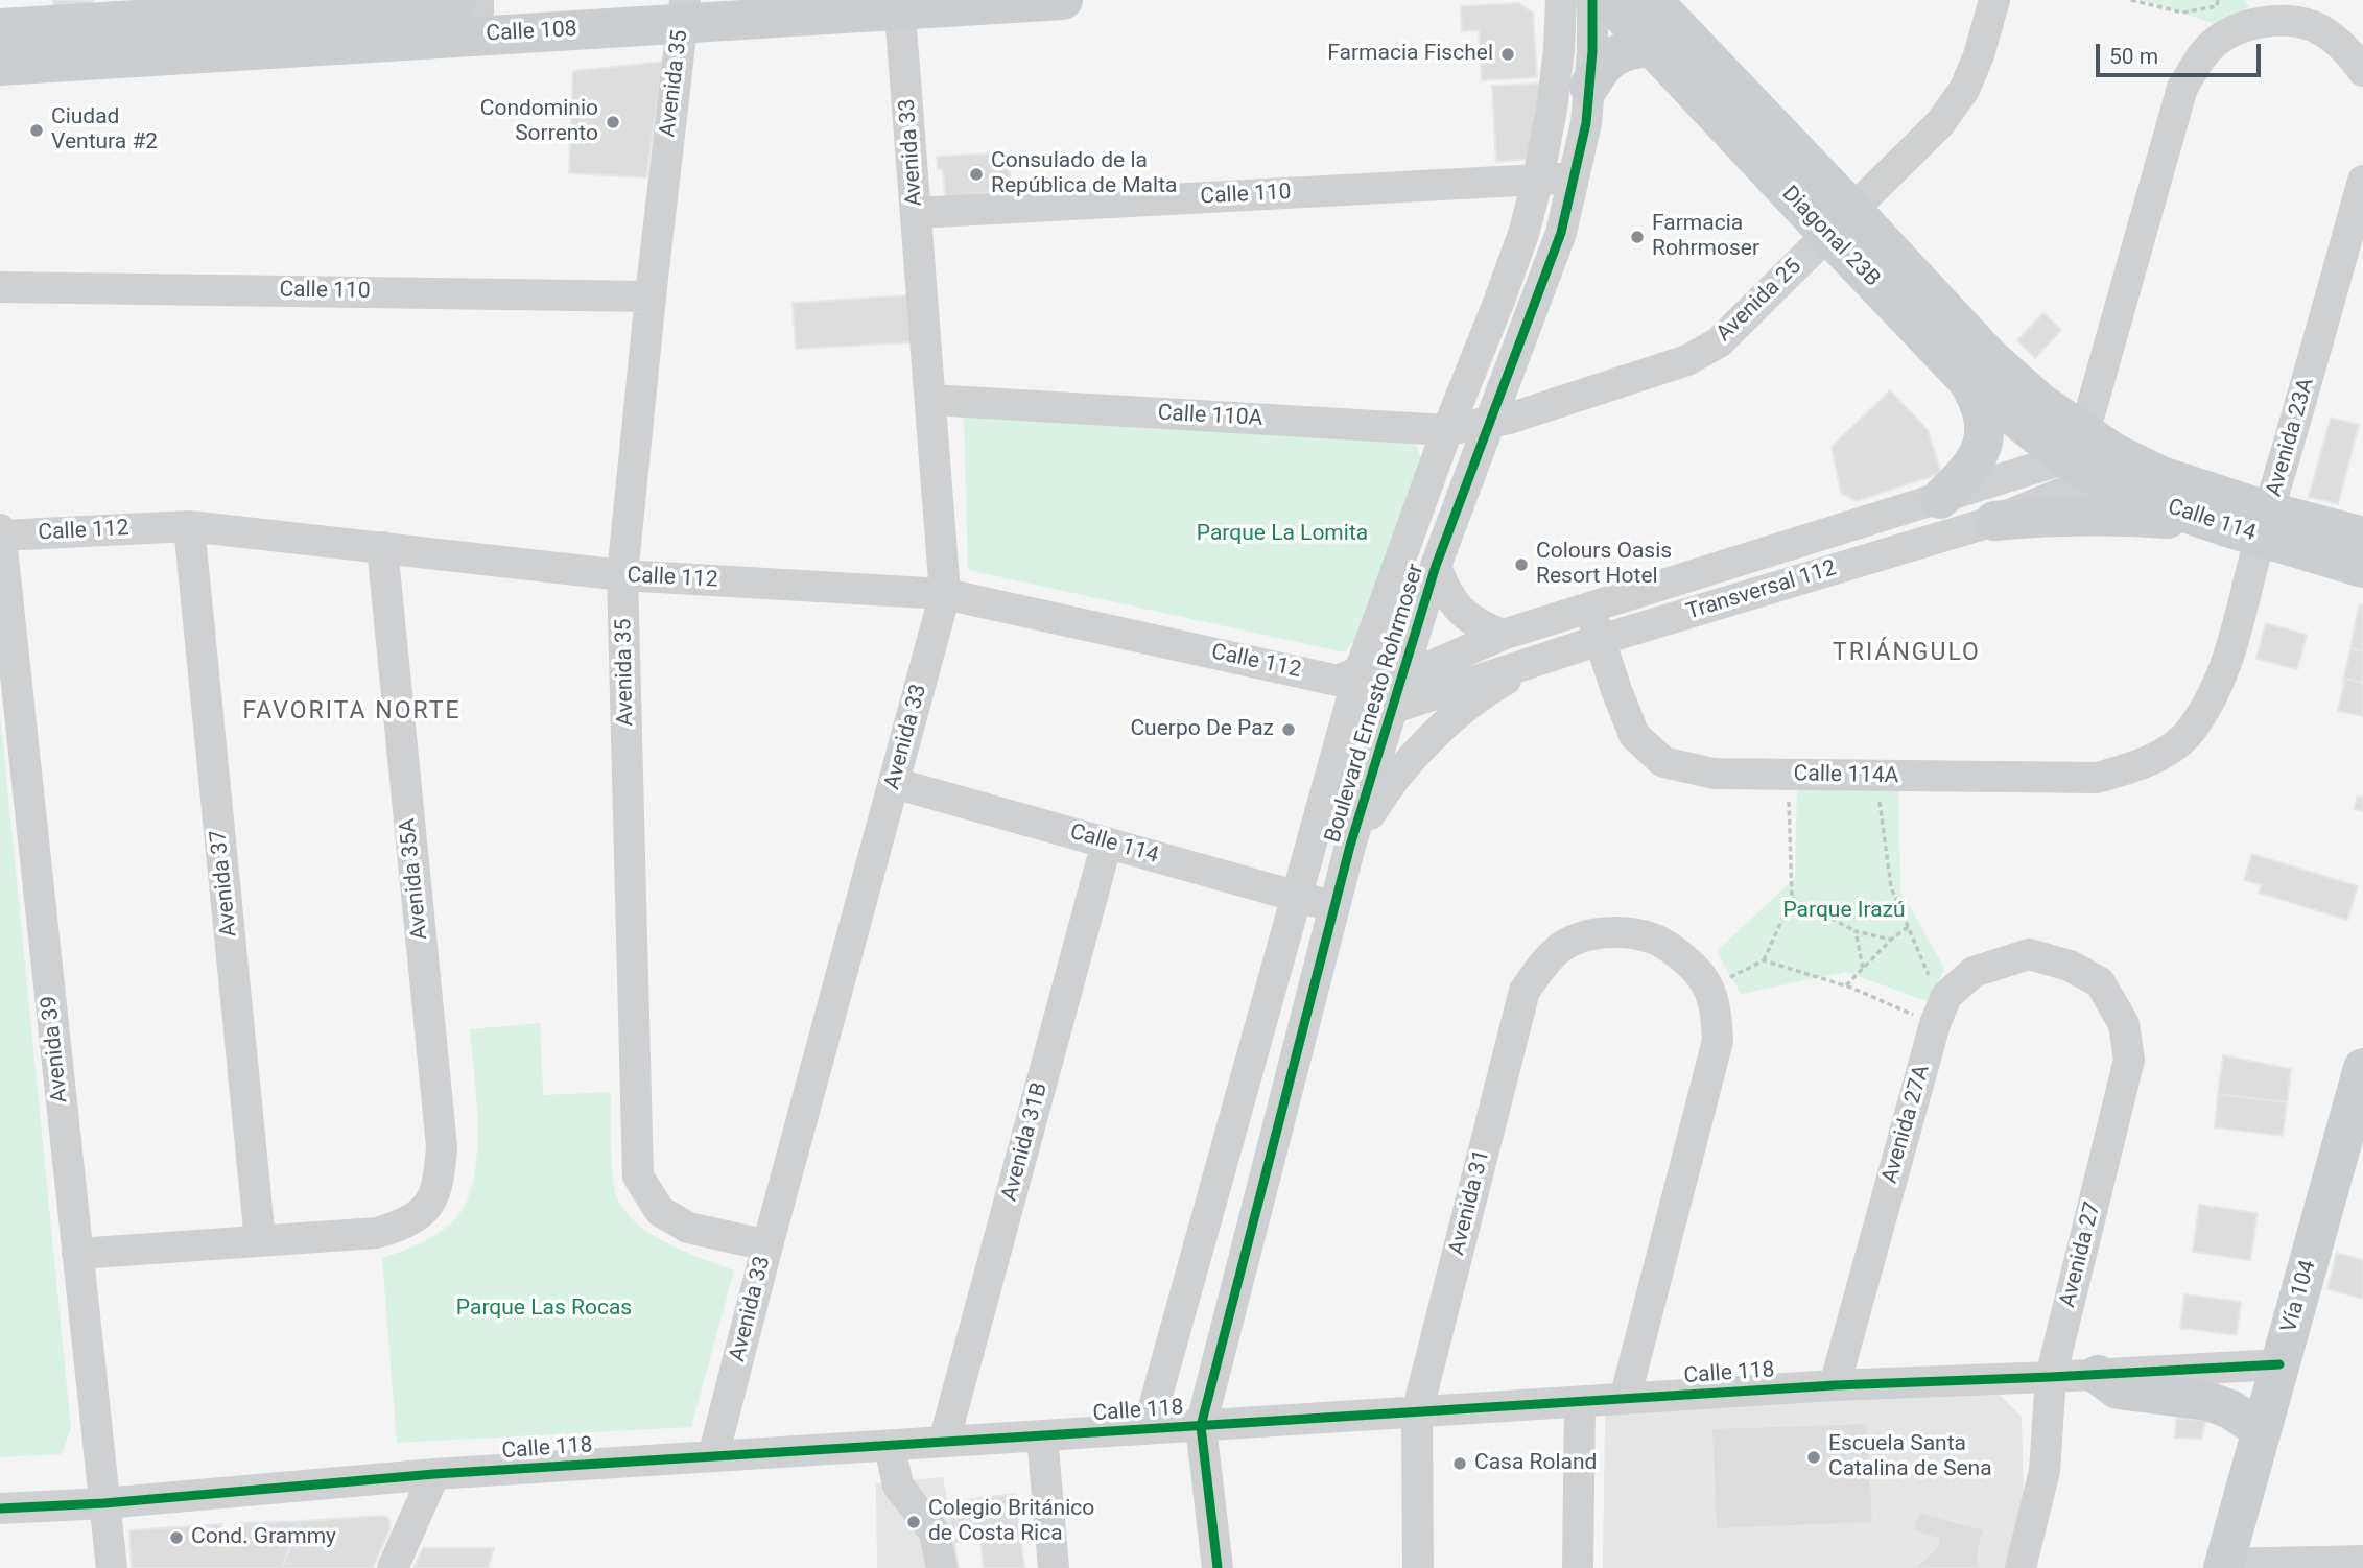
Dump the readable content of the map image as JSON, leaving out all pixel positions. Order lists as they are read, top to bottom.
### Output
{
  "streets": {
    "main road": [
      "Calle 108",
      "Diagonal 23B",
      "Calle 114",
      "Vía 104"
    ],
    "street": [
      "Avenida 35",
      "Avenida 33",
      "Calle 110",
      "Avenida 25",
      "Calle 110A",
      "Avenida 23A",
      "Calle 112",
      "Transversal 112",
      "Boulevard Ernesto Rohrmoser",
      "Calle 114A",
      "Avenida 35A",
      "Avenida 37",
      "Avenida 39",
      "Avenida 27A",
      "Avenida 31B",
      "Avenida 31",
      "Avenida 27",
      "Calle 118"
    ]
  },
  "crossings": [
    ["Calle 108", "Avenida 35"],
    ["Calle 108", "Avenida 33"],
    ["Avenida 35", "Avenida 33"],
    ["Avenida 35", "Calle 110"],
    ["Avenida 35", "Calle 112"],
    ["Avenida 33", "Calle 110"],
    ["Avenida 33", "Calle 110A"],
    ["Avenida 33", "Calle 114"],
    ["Avenida 33", "Calle 112"],
    ["Avenida 33", "Calle 118"],
    ["Calle 110", "Boulevard Ernesto Rohrmoser"],
    ["Diagonal 23B", "Avenida 25"],
    ["Diagonal 23B", "Calle 114"],
    ["Diagonal 23B", "Transversal 112"],
    ["Avenida 25", "Calle 110A"],
    ["Avenida 25", "Boulevard Ernesto Rohrmoser"],
    ["Calle 110A", "Boulevard Ernesto Rohrmoser"],
    ["Avenida 23A", "Calle 114"],
    ["Avenida 23A", "Calle 114A"],
    ["Calle 114", "Transversal 112"],
    ["Calle 114", "Boulevard Ernesto Rohrmoser"],
    ["Calle 114", "Avenida 31B"],
    ["Calle 112", "Transversal 112"],
    ["Calle 112", "Boulevard Ernesto Rohrmoser"],
    ["Calle 112", "Avenida 35A"],
    ["Calle 112", "Avenida 37"],
    ["Calle 112", "Avenida 39"],
    ["Transversal 112", "Boulevard Ernesto Rohrmoser"],
    ["Transversal 112", "Calle 114A"],
    ["Boulevard Ernesto Rohrmoser", "Calle 118"],
    ["Avenida 35A", "Avenida 37"],
    ["Avenida 39", "Calle 118"],
    ["Avenida 27A", "Avenida 27"],
    ["Avenida 27A", "Calle 118"],
    ["Avenida 31B", "Calle 118"],
    ["Avenida 31", "Calle 118"],
    ["Avenida 27", "Calle 118"],
    ["Vía 104", "Calle 118"]
  ],
  "districts": ["TRIÁNGULO", "FAVORITA NORTE"],
  "parks": ["Parque La Lomita", "Parque Irazú", "Parque Las Rocas"],
  "places": [
    "Farmacia Fischel",
    "Condominio Sorrento",
    "Ciudad Ventura #2",
    "Consulado de la República de Malta",
    "Farmacia Rohrmoser",
    "Colours Oasis Resort Hotel",
    "Cuerpo De Paz",
    "Escuela Santa Catalina de Sena",
    "Casa Roland",
    "Colegio Británico de Costa Rica",
    "Cond. Grammy"
  ],
  "scale_bar": "50 m"
}
